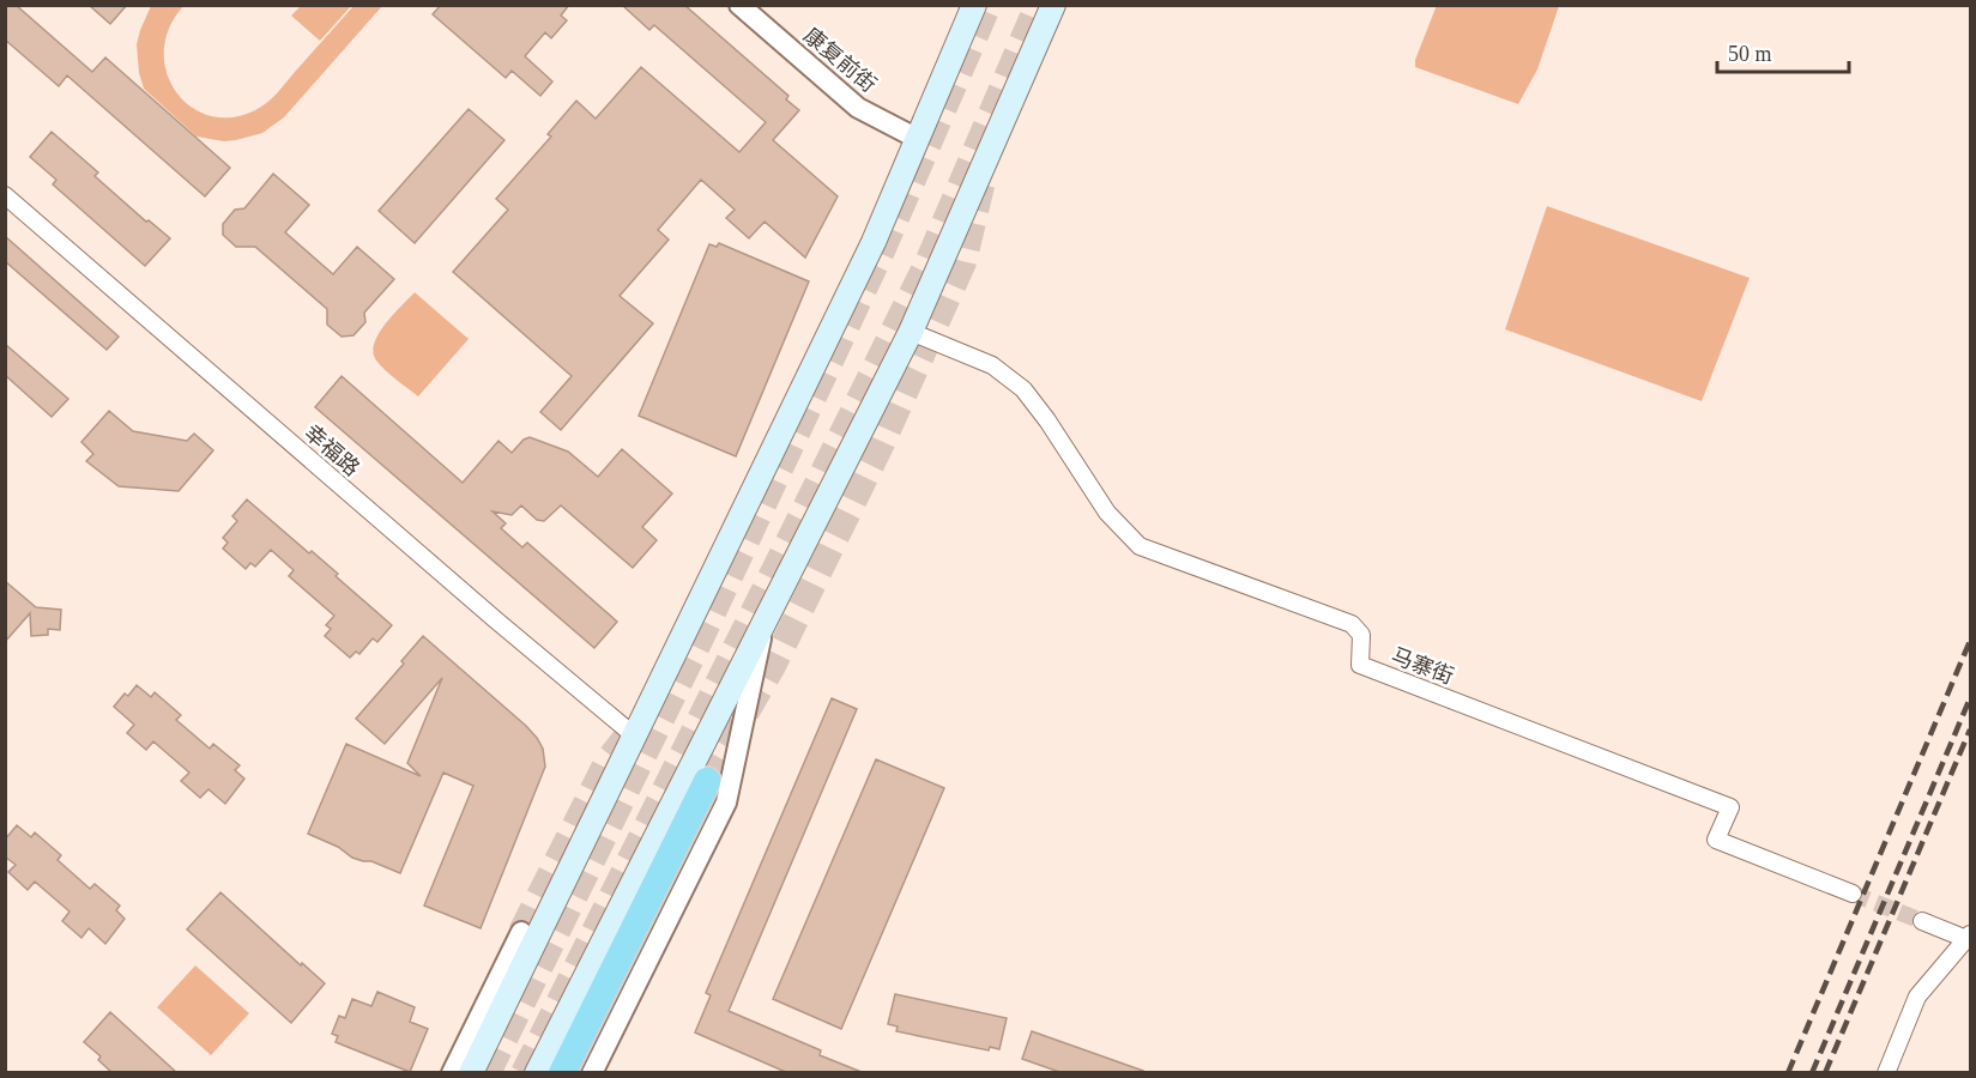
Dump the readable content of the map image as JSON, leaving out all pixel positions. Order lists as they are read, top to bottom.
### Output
{
  "streets": {
    "street": ["康复前街", "幸福路", "马寨街"]
  },
  "scale_bar": "50 m"
}
